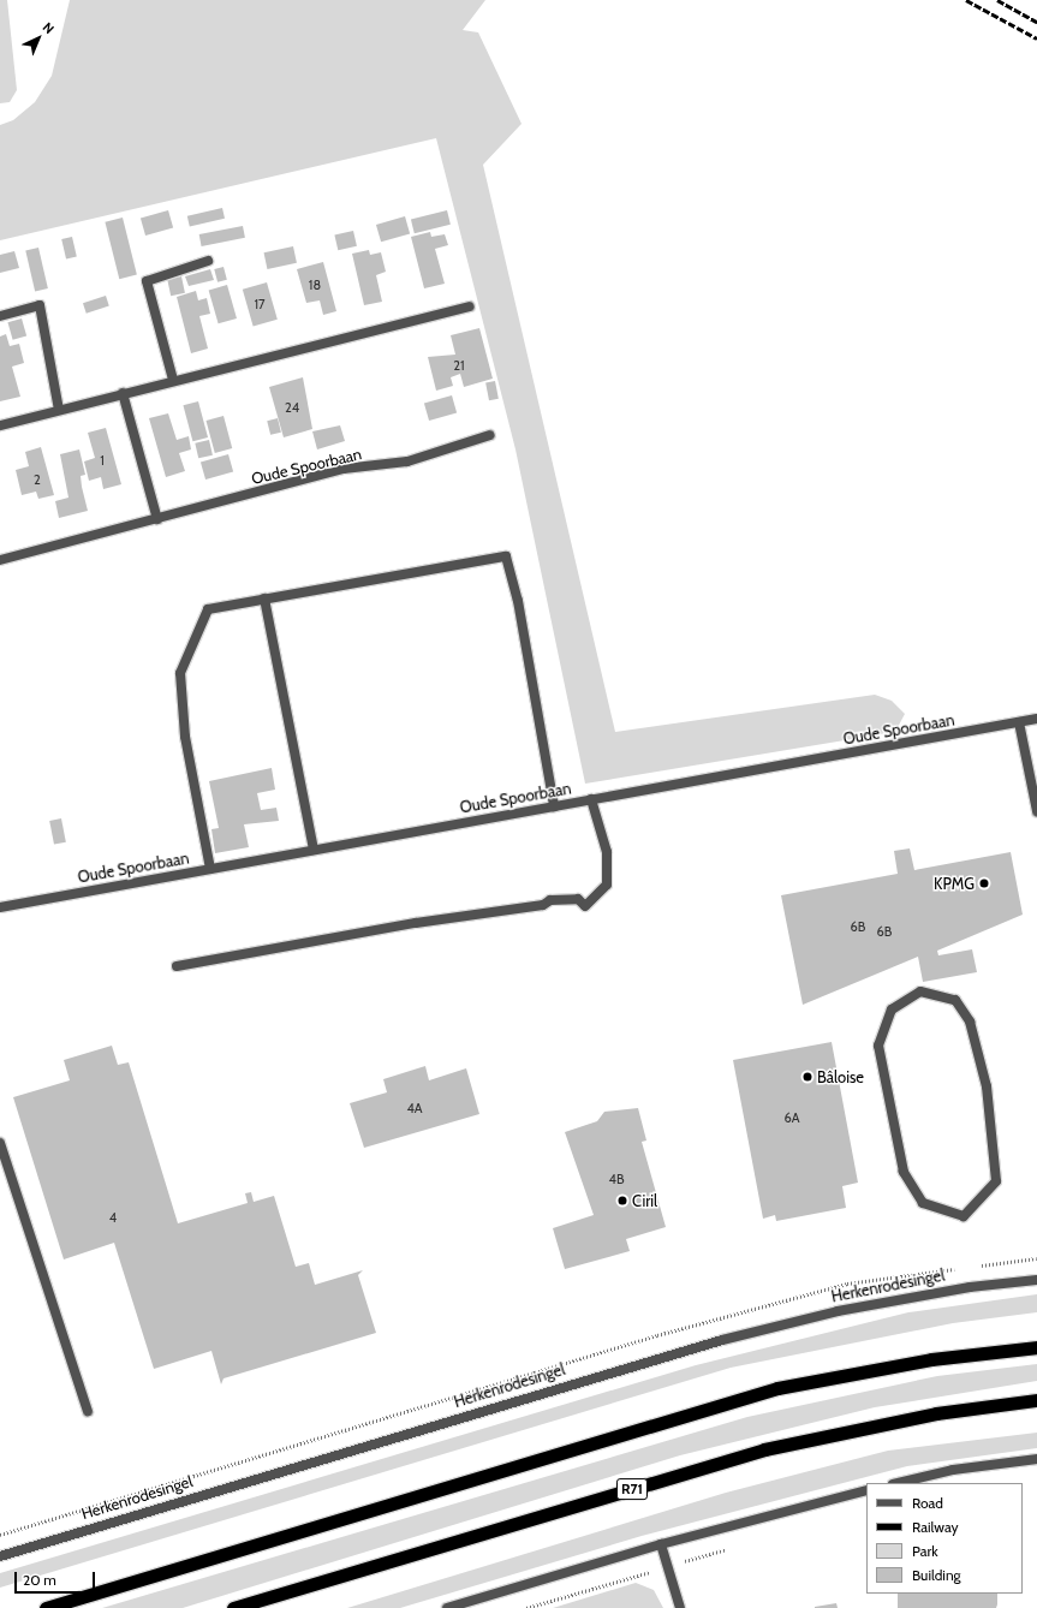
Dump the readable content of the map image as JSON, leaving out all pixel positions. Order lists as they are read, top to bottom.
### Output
{
  "streets": {
    "highway": ["R71"],
    "street": ["Oude Spoorbaan", "Herkenrodesingel"]
  },
  "places": ["KPMG", "Bâloise", "Ciril"],
  "house_numbers": [
    "18",
    "17",
    "21",
    "24",
    "1",
    "2",
    "6B",
    "6B",
    "4A",
    "6A",
    "4B",
    "4"
  ],
  "legend": [
    "Road",
    "Railway",
    "Park",
    "Building"
  ],
  "scale_bar": "20 m",
  "north": "top right"
}
